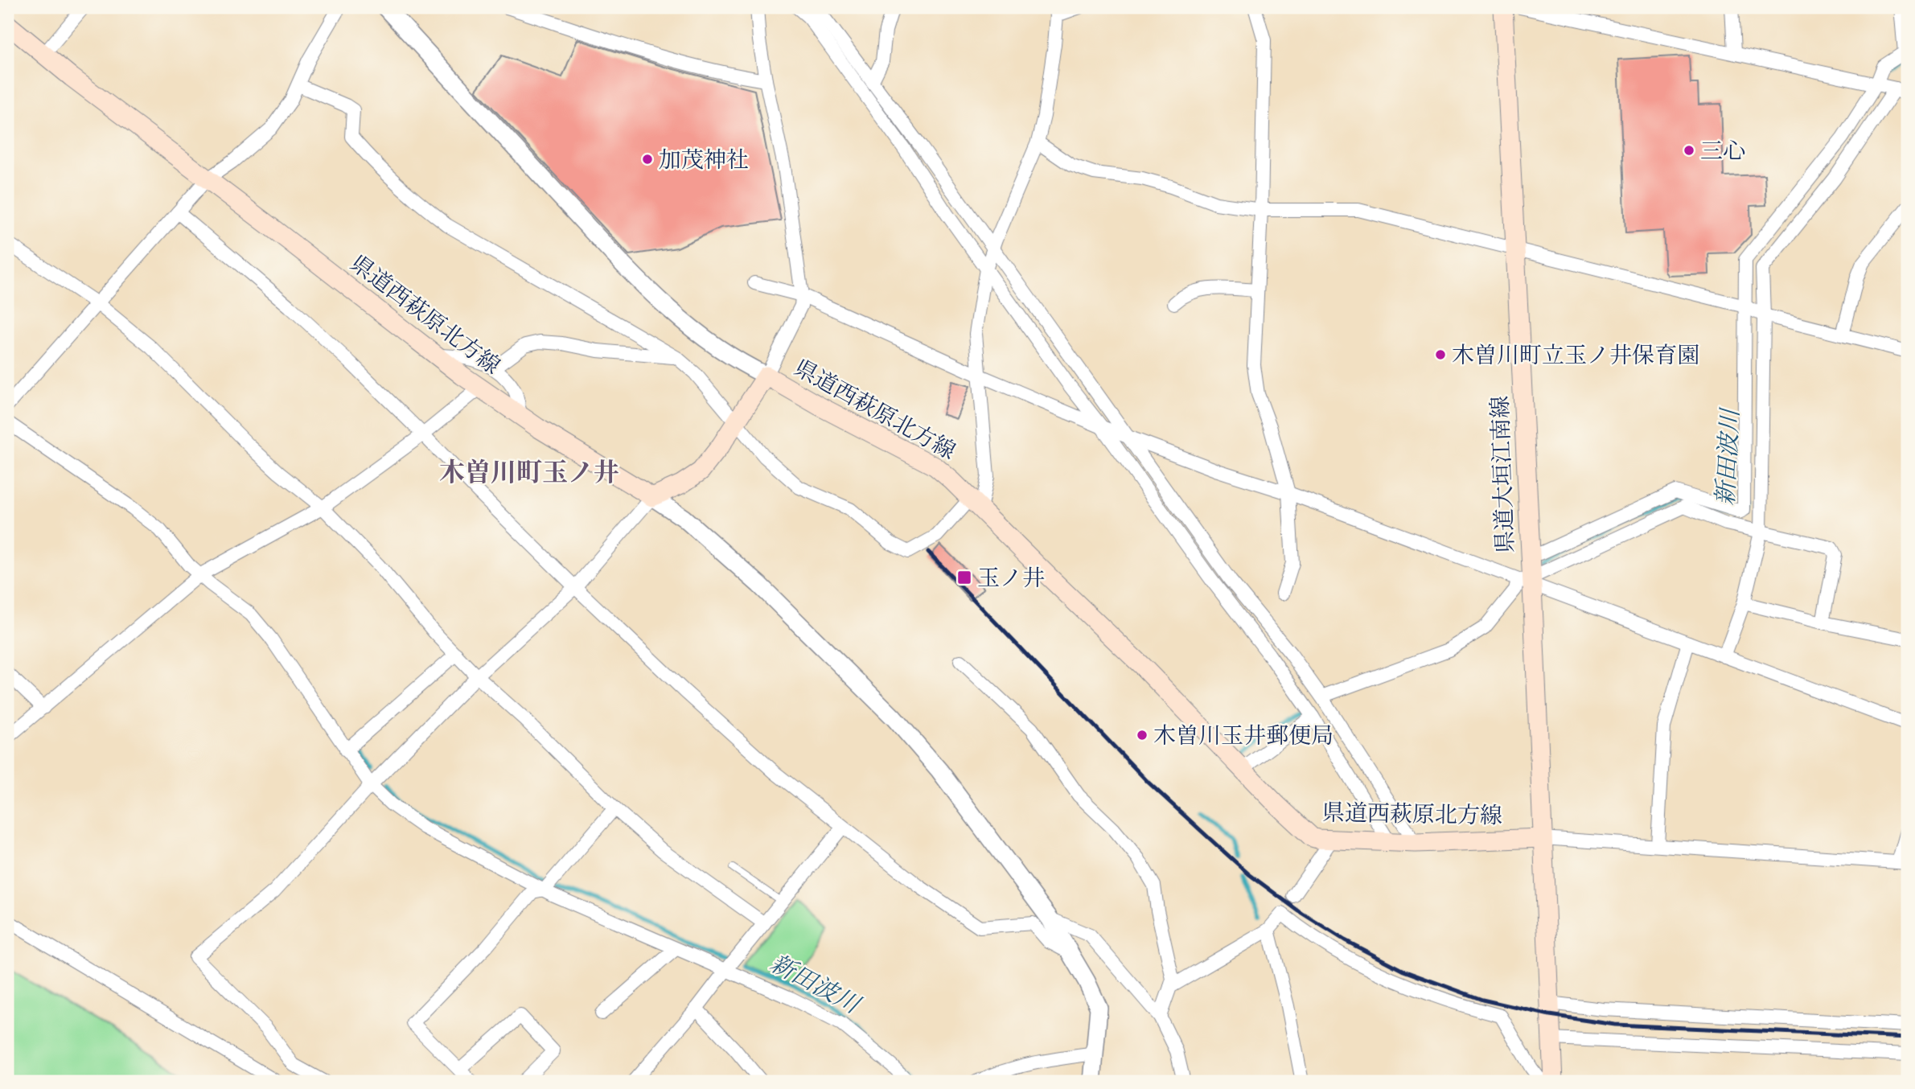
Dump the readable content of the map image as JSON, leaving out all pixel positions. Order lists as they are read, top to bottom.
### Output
{
  "streets": {
    "main road": ["県道西萩原北方線", "県道大垣江南線"]
  },
  "crossings": [
    ["県道西萩原北方線", "県道大垣江南線"]
  ],
  "districts": ["木曽川町玉ノ井"],
  "water": ["新田波川"],
  "places": {
    "other": [
      "三心",
      "加茂神社",
      "木曽川町立玉ノ井保育園",
      "木曽川玉井郵便局"
    ],
    "transit": ["玉ノ井"]
  }
}
